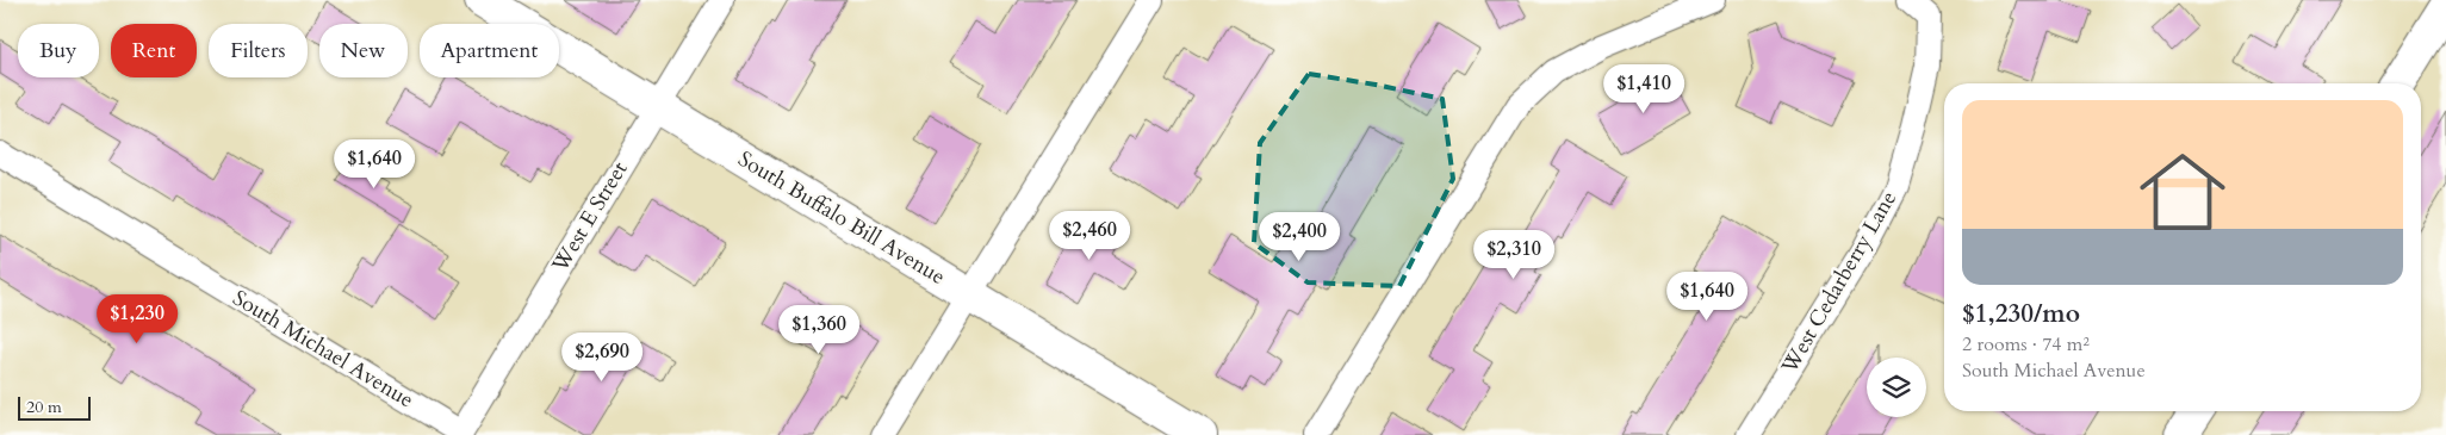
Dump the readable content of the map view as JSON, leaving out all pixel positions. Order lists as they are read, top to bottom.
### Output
{
  "streets": {
    "main road": ["South Buffalo Bill Avenue"],
    "street": ["West E Street", "West Cedarberry Lane", "South Michael Avenue"]
  },
  "crossings": [
    ["West E Street", "South Buffalo Bill Avenue"],
    ["West E Street", "South Michael Avenue"]
  ],
  "scale_bar": "20 m",
  "page": {
    "chip": [
      "Buy",
      "Rent",
      "Filters",
      "New",
      "Apartment"
    ],
    "price": [
      "$1,410",
      "$1,640",
      "$2,460",
      "$2,400",
      "$2,310",
      "$1,640",
      "$1,230",
      "$1,360",
      "$2,690"
    ],
    "list": [
      {
        "name": "$1,230/mo",
        "note": "2 rooms · 74 m² · South Michael Avenue"
      }
    ],
    "scale": "20 m"
  }
}
